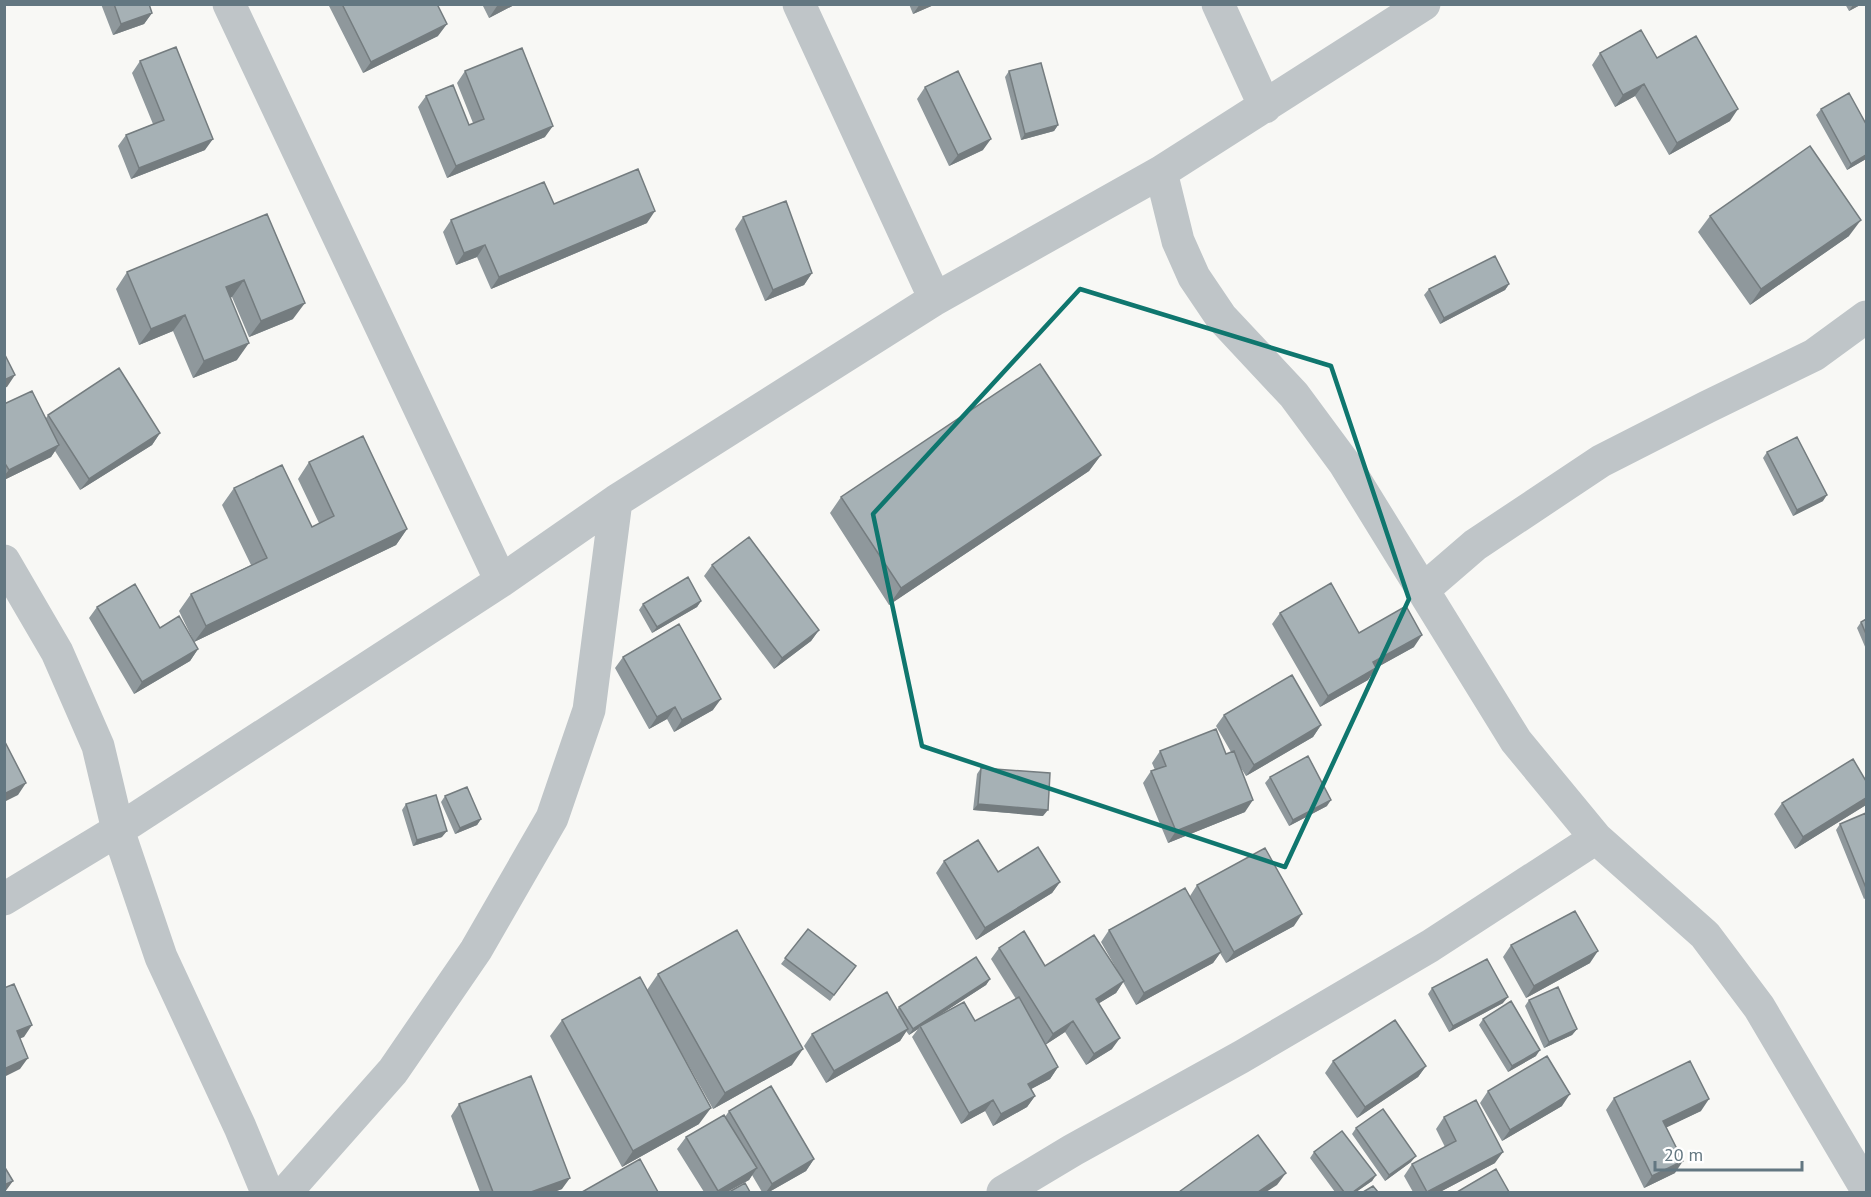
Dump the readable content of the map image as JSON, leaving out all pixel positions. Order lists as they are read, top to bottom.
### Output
{
  "scale_bar": "20 m"
}
